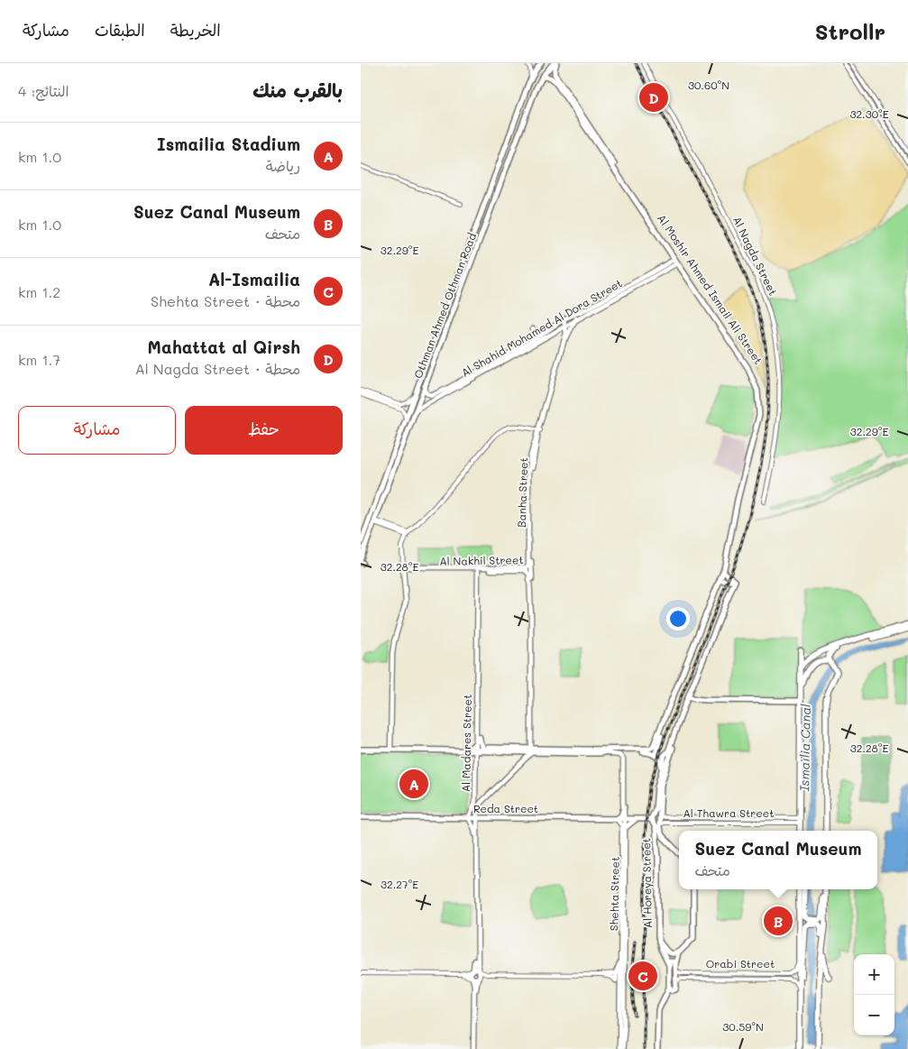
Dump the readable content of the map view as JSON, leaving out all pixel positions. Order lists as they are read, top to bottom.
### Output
{
  "streets": {
    "main road": [
      "Al Moshir Ahmed Ismail Ali Street",
      "Othman Ahmed Othman Road",
      "Al Shahid Mohamed Al Dora Street",
      "Banha Street",
      "Al Nakhil Street",
      "Al Madares Street",
      "Reda Street",
      "Al Horeya Street",
      "Shehta Street"
    ],
    "street": ["Al Nagda Street", "Al Thawra Street", "Orabi Street"]
  },
  "crossings": [
    ["Al Moshir Ahmed Ismail Ali Street", "Othman Ahmed Othman Road"],
    ["Al Moshir Ahmed Ismail Ali Street", "Al Shahid Mohamed Al Dora Street"],
    ["Al Moshir Ahmed Ismail Ali Street", "Banha Street"],
    ["Othman Ahmed Othman Road", "Al Shahid Mohamed Al Dora Street"],
    ["Al Shahid Mohamed Al Dora Street", "Banha Street"],
    ["Banha Street", "Al Nakhil Street"],
    ["Al Nakhil Street", "Al Madares Street"],
    ["Al Madares Street", "Reda Street"],
    ["Reda Street", "Al Horeya Street"],
    ["Reda Street", "Shehta Street"],
    ["Al Thawra Street", "Al Horeya Street"]
  ],
  "water": ["Ismaïlia Canal"],
  "page": {
    "header": "Strollr",
    "nav": ["الخريطة", "الطبقات", "مشاركة"],
    "heading": ["بالقرب منك", "النتائج: 4"],
    "pins": [
      "D",
      "A",
      "B",
      "C"
    ],
    "list": [
      {
        "mark": "A",
        "name": "Ismailia Stadium",
        "note": "رياضة",
        "value": "1.0 km"
      },
      {
        "mark": "B",
        "name": "Suez Canal Museum",
        "note": "متحف",
        "value": "1.0 km"
      },
      {
        "mark": "C",
        "name": "Al-Ismailia",
        "note": "محطة · Shehta Street",
        "value": "1.2 km"
      },
      {
        "mark": "D",
        "name": "Mahattat al Qirsh",
        "note": "محطة · Al Nagda Street",
        "value": "1.7 km"
      }
    ],
    "buttons": ["حفظ", "مشاركة"],
    "popup": ["Suez Canal Museum", "متحف"],
    "map_buttons": ["+", "−"]
  },
  "coordinates": [
    "30.60°N",
    "32.30°E",
    "32.29°E",
    "32.28°E",
    "32.27°E",
    "30.59°N"
  ]
}
